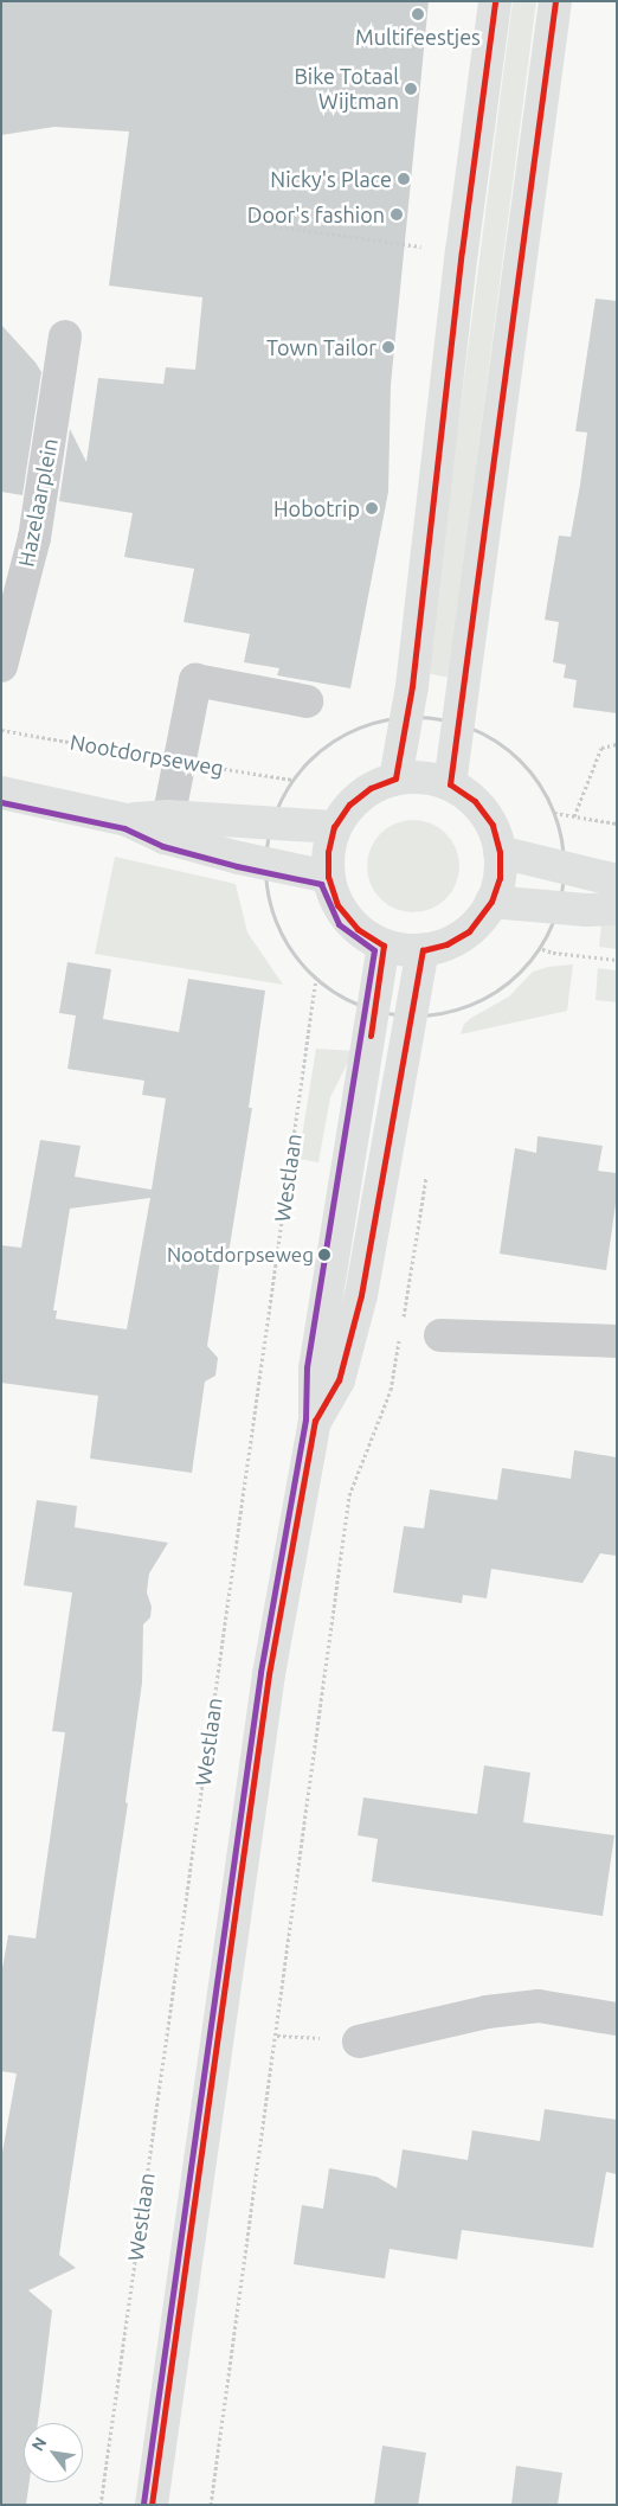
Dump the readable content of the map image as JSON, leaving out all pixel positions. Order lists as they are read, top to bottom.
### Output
{
  "streets": {
    "street": ["Hazelaarplein"],
    "path": ["Nootdorpseweg", "Westlaan"]
  },
  "places": [
    "Multifeestjes",
    "Bike Totaal Wijtman",
    "Nicky's Place",
    "Door's fashion",
    "Town Tailor",
    "Hobotrip",
    "Nootdorpseweg"
  ],
  "north": "top left"
}
